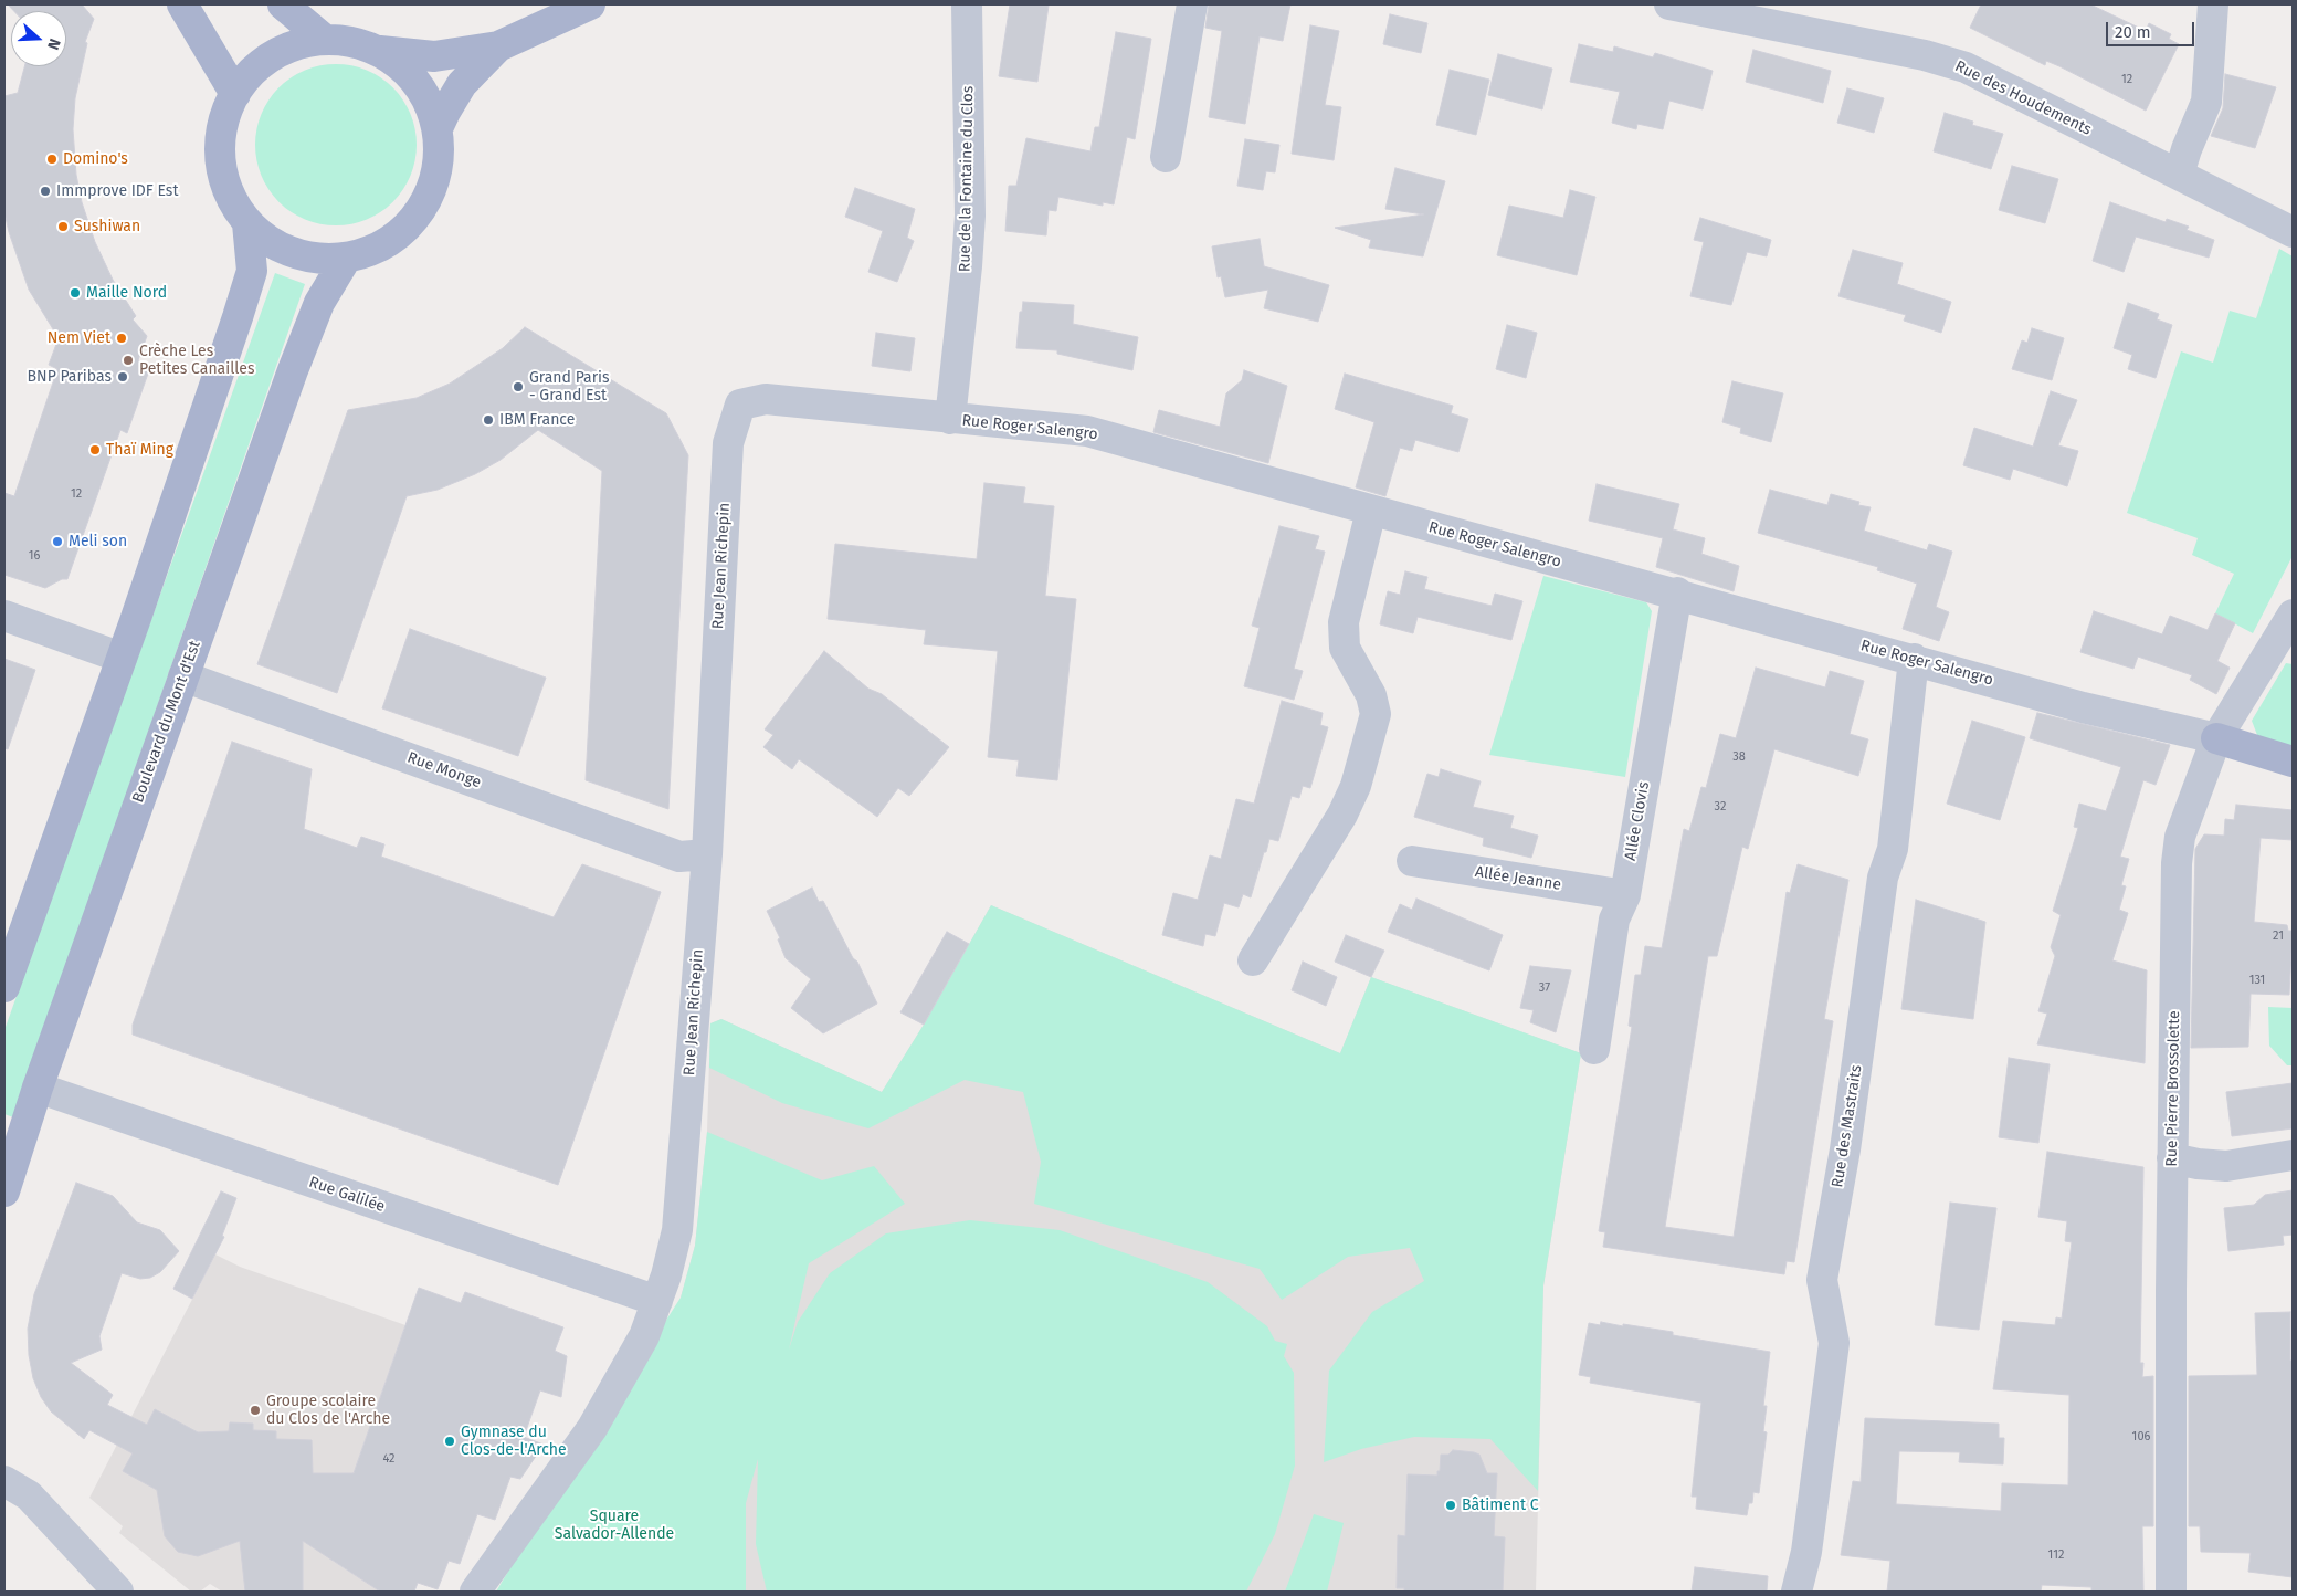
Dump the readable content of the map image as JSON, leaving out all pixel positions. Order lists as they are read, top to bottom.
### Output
{
  "streets": {
    "main road": ["Boulevard du Mont d'Est"],
    "street": [
      "Rue des Houdements",
      "Rue de la Fontaine du Clos",
      "Rue Roger Salengro",
      "Rue Jean Richepin",
      "Rue Monge",
      "Allée Clovis",
      "Allée Jeanne",
      "Rue Pierre Brossolette",
      "Rue des Mastraits",
      "Rue Galilée"
    ]
  },
  "crossings": [
    ["Rue de la Fontaine du Clos", "Rue Roger Salengro"],
    ["Rue Roger Salengro", "Rue Jean Richepin"],
    ["Rue Roger Salengro", "Allée Clovis"],
    ["Rue Roger Salengro", "Rue Pierre Brossolette"],
    ["Rue Roger Salengro", "Rue des Mastraits"],
    ["Rue Jean Richepin", "Rue Monge"],
    ["Rue Jean Richepin", "Rue Galilée"],
    ["Boulevard du Mont d'Est", "Rue Monge"],
    ["Boulevard du Mont d'Est", "Rue Galilée"],
    ["Allée Clovis", "Allée Jeanne"]
  ],
  "parks": ["Square Salvador-Allende"],
  "places": [
    "Domino's",
    "Immprove IDF Est",
    "Sushiwan",
    "Maille Nord",
    "Nem Viet",
    "Crèche Les Petites Canailles",
    "BNP Paribas",
    "Grand Paris - Grand Est",
    "IBM France",
    "Thaï Ming",
    "Meli son",
    "Groupe scolaire du Clos de l'Arche",
    "Gymnase du Clos-de-l'Arche",
    "Bâtiment C"
  ],
  "house_numbers": [
    "12",
    "12",
    "16",
    "38",
    "32",
    "21",
    "131",
    "37",
    "106",
    "42",
    "112"
  ],
  "scale_bar": "20 m",
  "north": "right"
}
